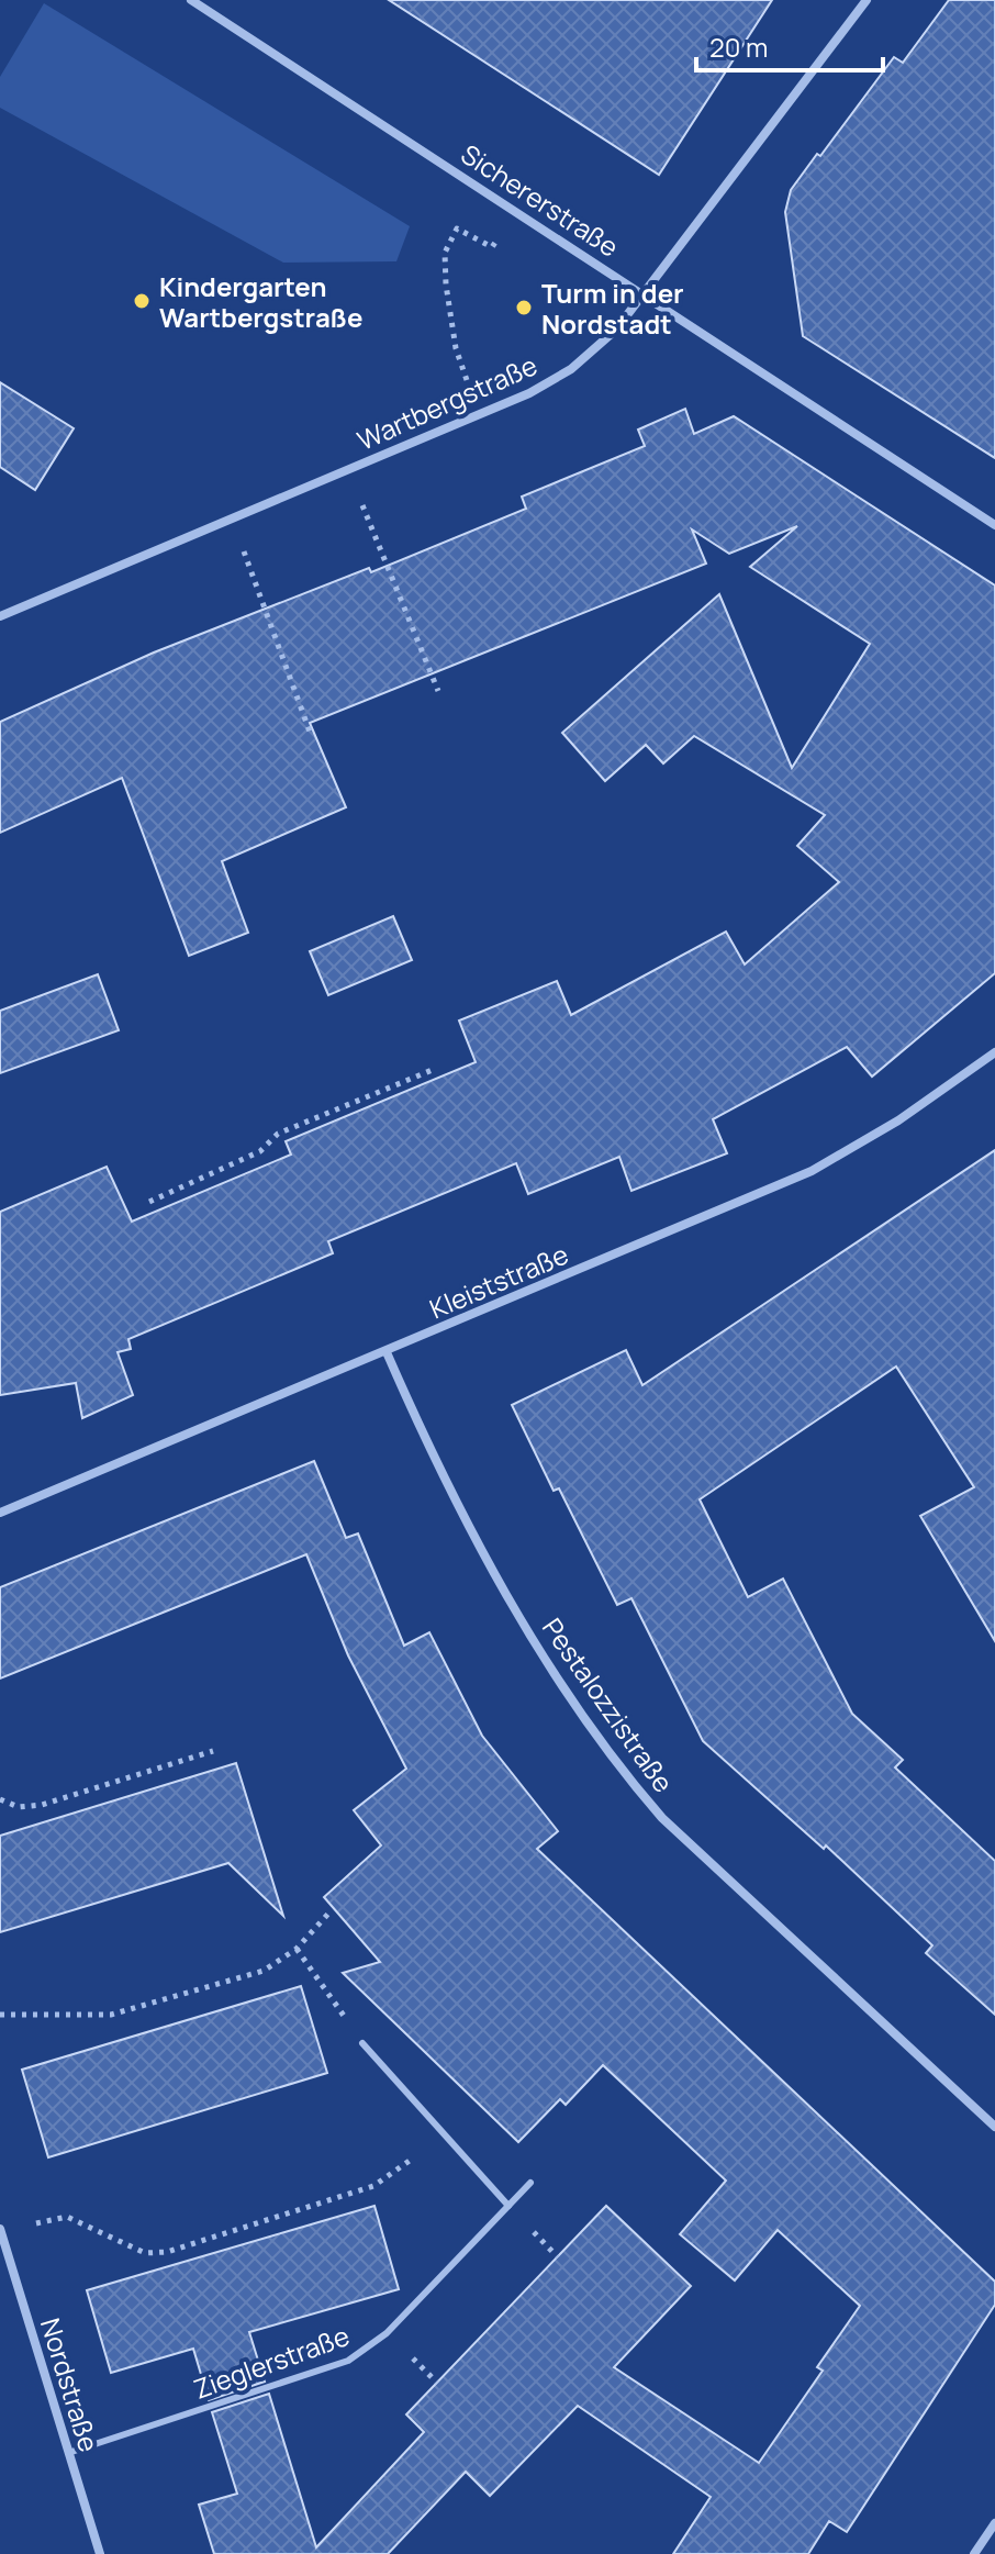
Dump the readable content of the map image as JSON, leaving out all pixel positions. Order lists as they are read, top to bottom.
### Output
{
  "streets": {
    "street": [
      "Sichererstraße",
      "Wartbergstraße",
      "Kleiststraße",
      "Pestalozzistraße",
      "Nordstraße"
    ],
    "lane": ["Zieglerstraße"]
  },
  "crossings": [
    ["Sichererstraße", "Wartbergstraße"],
    ["Kleiststraße", "Pestalozzistraße"],
    ["Zieglerstraße", "Nordstraße"]
  ],
  "places": ["Kindergarten Wartbergstraße", "Turm in der Nordstadt"],
  "scale_bar": "20 m"
}
